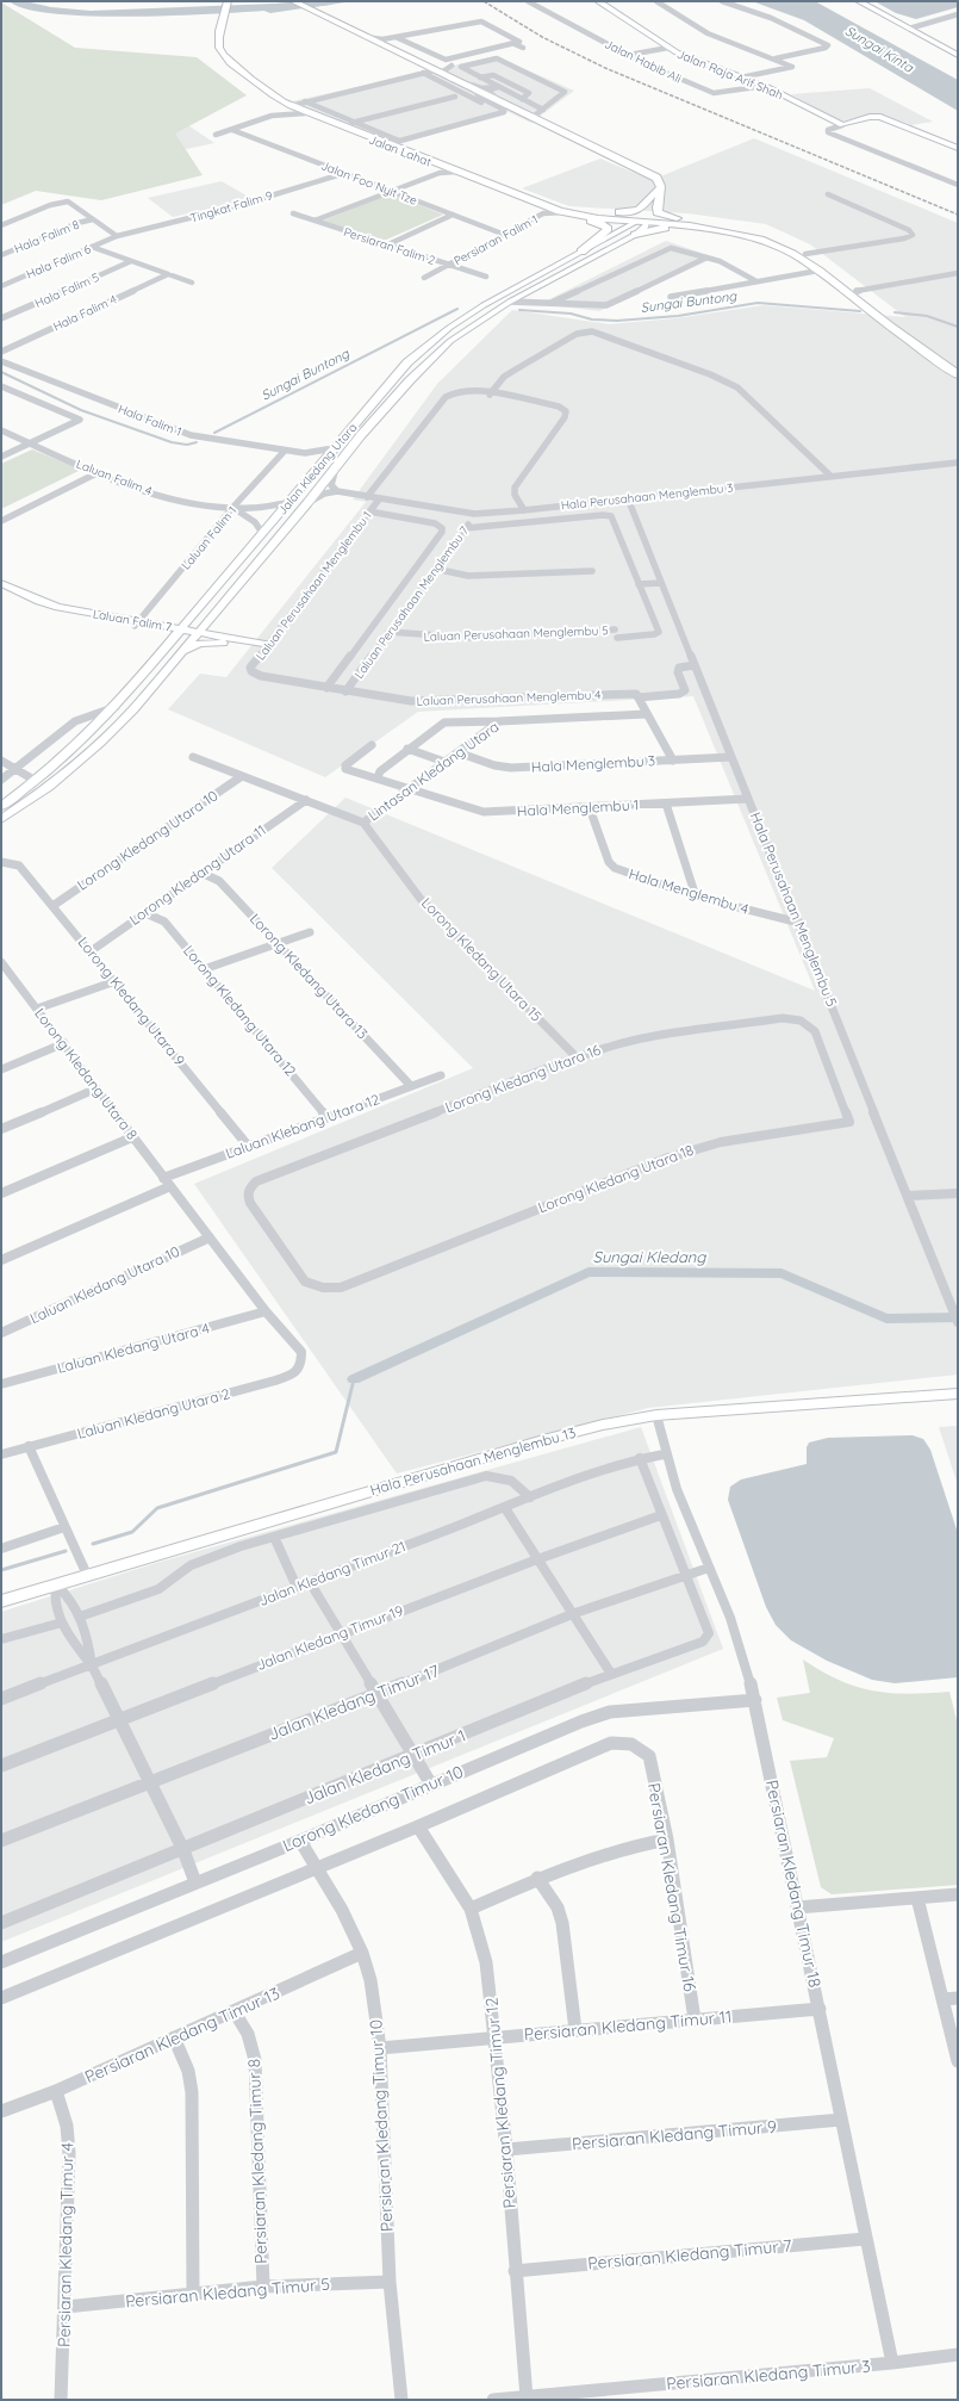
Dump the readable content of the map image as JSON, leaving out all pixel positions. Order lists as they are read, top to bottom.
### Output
{
  "streets": {
    "main road": [
      "Jalan Raja Arif Shah",
      "Jalan Lahat",
      "Jalan Kledang Utara",
      "Laluan Falim 7",
      "Hala Perusahaan Menglembu 13"
    ],
    "street": [
      "Jalan Habib Ali",
      "Jalan Foo Nyit Tze",
      "Tingkat Falim 9",
      "Hala Falim 8",
      "Persiaran Falim 1",
      "Persiaran Falim 2",
      "Hala Falim 6",
      "Hala Falim 5",
      "Hala Falim 4",
      "Hala Falim 1",
      "Laluan Falim 4",
      "Hala Perusahaan Menglembu 3",
      "Laluan Falim 1",
      "Laluan Perusahaan Menglembu 1",
      "Laluan Perusahaan Menglembu 7",
      "Laluan Perusahaan Menglembu 5",
      "Laluan Perusahaan Menglembu 4",
      "Hala Menglembu 3",
      "Lintasan Kledang Utara",
      "Hala Menglembu 1",
      "Lorong Kledang Utara 10",
      "Lorong Kledang Utara 11",
      "Hala Menglembu 4",
      "Hala Perusahaan Menglembu 5",
      "Lorong Kledang Utara 15",
      "Lorong Kledang Utara 13",
      "Lorong Kledang Utara 9",
      "Lorong Kledang Utara 12",
      "Lorong Kledang Utara 8",
      "Lorong Kledang Utara 16",
      "Laluan Klebang Utara 12",
      "Lorong Kledang Utara 18",
      "Laluan Kledang Utara 10",
      "Laluan Kledang Utara 4",
      "Laluan Kledang Utara 2",
      "Jalan Kledang Timur 21",
      "Jalan Kledang Timur 19",
      "Jalan Kledang Timur 17",
      "Jalan Kledang Timur 1",
      "Lorong Kledang Timur 10",
      "Persiaran Kledang Timur 18",
      "Persiaran Kledang Timur 16",
      "Persiaran Kledang Timur 11",
      "Persiaran Kledang Timur 13",
      "Persiaran Kledang Timur 12",
      "Persiaran Kledang Timur 10",
      "Persiaran Kledang Timur 9",
      "Persiaran Kledang Timur 8",
      "Persiaran Kledang Timur 4",
      "Persiaran Kledang Timur 7",
      "Persiaran Kledang Timur 5",
      "Persiaran Kledang Timur 3"
    ]
  },
  "crossings": [
    ["Jalan Habib Ali", "Jalan Raja Arif Shah"],
    ["Jalan Lahat", "Persiaran Falim 1"],
    ["Jalan Lahat", "Jalan Kledang Utara"],
    ["Jalan Foo Nyit Tze", "Tingkat Falim 9"],
    ["Jalan Foo Nyit Tze", "Persiaran Falim 1"],
    ["Tingkat Falim 9", "Hala Falim 6"],
    ["Persiaran Falim 1", "Persiaran Falim 2"],
    ["Hala Falim 1", "Jalan Kledang Utara"],
    ["Hala Falim 1", "Laluan Falim 1"],
    ["Jalan Kledang Utara", "Laluan Falim 4"],
    ["Laluan Falim 4", "Laluan Falim 1"],
    ["Hala Perusahaan Menglembu 3", "Laluan Perusahaan Menglembu 1"],
    ["Hala Perusahaan Menglembu 3", "Laluan Perusahaan Menglembu 7"],
    ["Hala Perusahaan Menglembu 3", "Hala Perusahaan Menglembu 5"],
    ["Laluan Falim 1", "Laluan Falim 7"],
    ["Laluan Perusahaan Menglembu 1", "Laluan Perusahaan Menglembu 4"],
    ["Laluan Perusahaan Menglembu 7", "Laluan Perusahaan Menglembu 5"],
    ["Laluan Perusahaan Menglembu 7", "Laluan Perusahaan Menglembu 4"],
    ["Laluan Perusahaan Menglembu 4", "Hala Perusahaan Menglembu 5"],
    ["Hala Menglembu 3", "Lintasan Kledang Utara"],
    ["Hala Menglembu 3", "Hala Perusahaan Menglembu 5"],
    ["Lintasan Kledang Utara", "Hala Menglembu 1"],
    ["Lintasan Kledang Utara", "Lorong Kledang Utara 15"],
    ["Hala Menglembu 1", "Hala Menglembu 4"],
    ["Hala Menglembu 1", "Hala Perusahaan Menglembu 5"],
    ["Lorong Kledang Utara 10", "Lorong Kledang Utara 9"],
    ["Lorong Kledang Utara 11", "Lorong Kledang Utara 13"],
    ["Lorong Kledang Utara 11", "Lorong Kledang Utara 9"],
    ["Lorong Kledang Utara 11", "Lorong Kledang Utara 12"],
    ["Hala Menglembu 4", "Hala Perusahaan Menglembu 5"],
    ["Lorong Kledang Utara 15", "Lorong Kledang Utara 16"],
    ["Lorong Kledang Utara 13", "Laluan Klebang Utara 12"],
    ["Lorong Kledang Utara 9", "Laluan Klebang Utara 12"],
    ["Lorong Kledang Utara 12", "Laluan Klebang Utara 12"],
    ["Lorong Kledang Utara 8", "Laluan Klebang Utara 12"],
    ["Lorong Kledang Utara 8", "Laluan Kledang Utara 10"],
    ["Lorong Kledang Utara 8", "Laluan Kledang Utara 4"],
    ["Lorong Kledang Utara 8", "Laluan Kledang Utara 2"],
    ["Lorong Kledang Utara 16", "Lorong Kledang Utara 18"],
    ["Hala Perusahaan Menglembu 13", "Persiaran Kledang Timur 18"],
    ["Jalan Kledang Timur 21", "Persiaran Kledang Timur 18"],
    ["Jalan Kledang Timur 17", "Jalan Kledang Timur 1"],
    ["Jalan Kledang Timur 17", "Persiaran Kledang Timur 18"],
    ["Lorong Kledang Timur 10", "Persiaran Kledang Timur 18"],
    ["Lorong Kledang Timur 10", "Persiaran Kledang Timur 10"],
    ["Persiaran Kledang Timur 18", "Persiaran Kledang Timur 11"],
    ["Persiaran Kledang Timur 18", "Persiaran Kledang Timur 9"],
    ["Persiaran Kledang Timur 18", "Persiaran Kledang Timur 7"],
    ["Persiaran Kledang Timur 18", "Persiaran Kledang Timur 3"],
    ["Persiaran Kledang Timur 16", "Persiaran Kledang Timur 11"],
    ["Persiaran Kledang Timur 16", "Persiaran Kledang Timur 12"],
    ["Persiaran Kledang Timur 11", "Persiaran Kledang Timur 12"],
    ["Persiaran Kledang Timur 11", "Persiaran Kledang Timur 10"],
    ["Persiaran Kledang Timur 13", "Persiaran Kledang Timur 10"],
    ["Persiaran Kledang Timur 13", "Persiaran Kledang Timur 8"],
    ["Persiaran Kledang Timur 13", "Persiaran Kledang Timur 4"],
    ["Persiaran Kledang Timur 12", "Persiaran Kledang Timur 9"],
    ["Persiaran Kledang Timur 12", "Persiaran Kledang Timur 7"],
    ["Persiaran Kledang Timur 12", "Persiaran Kledang Timur 3"],
    ["Persiaran Kledang Timur 10", "Persiaran Kledang Timur 5"],
    ["Persiaran Kledang Timur 8", "Persiaran Kledang Timur 5"],
    ["Persiaran Kledang Timur 4", "Persiaran Kledang Timur 5"]
  ],
  "water": ["Sungai Kinta", "Sungai Buntong", "Sungai Kledang"]
}
